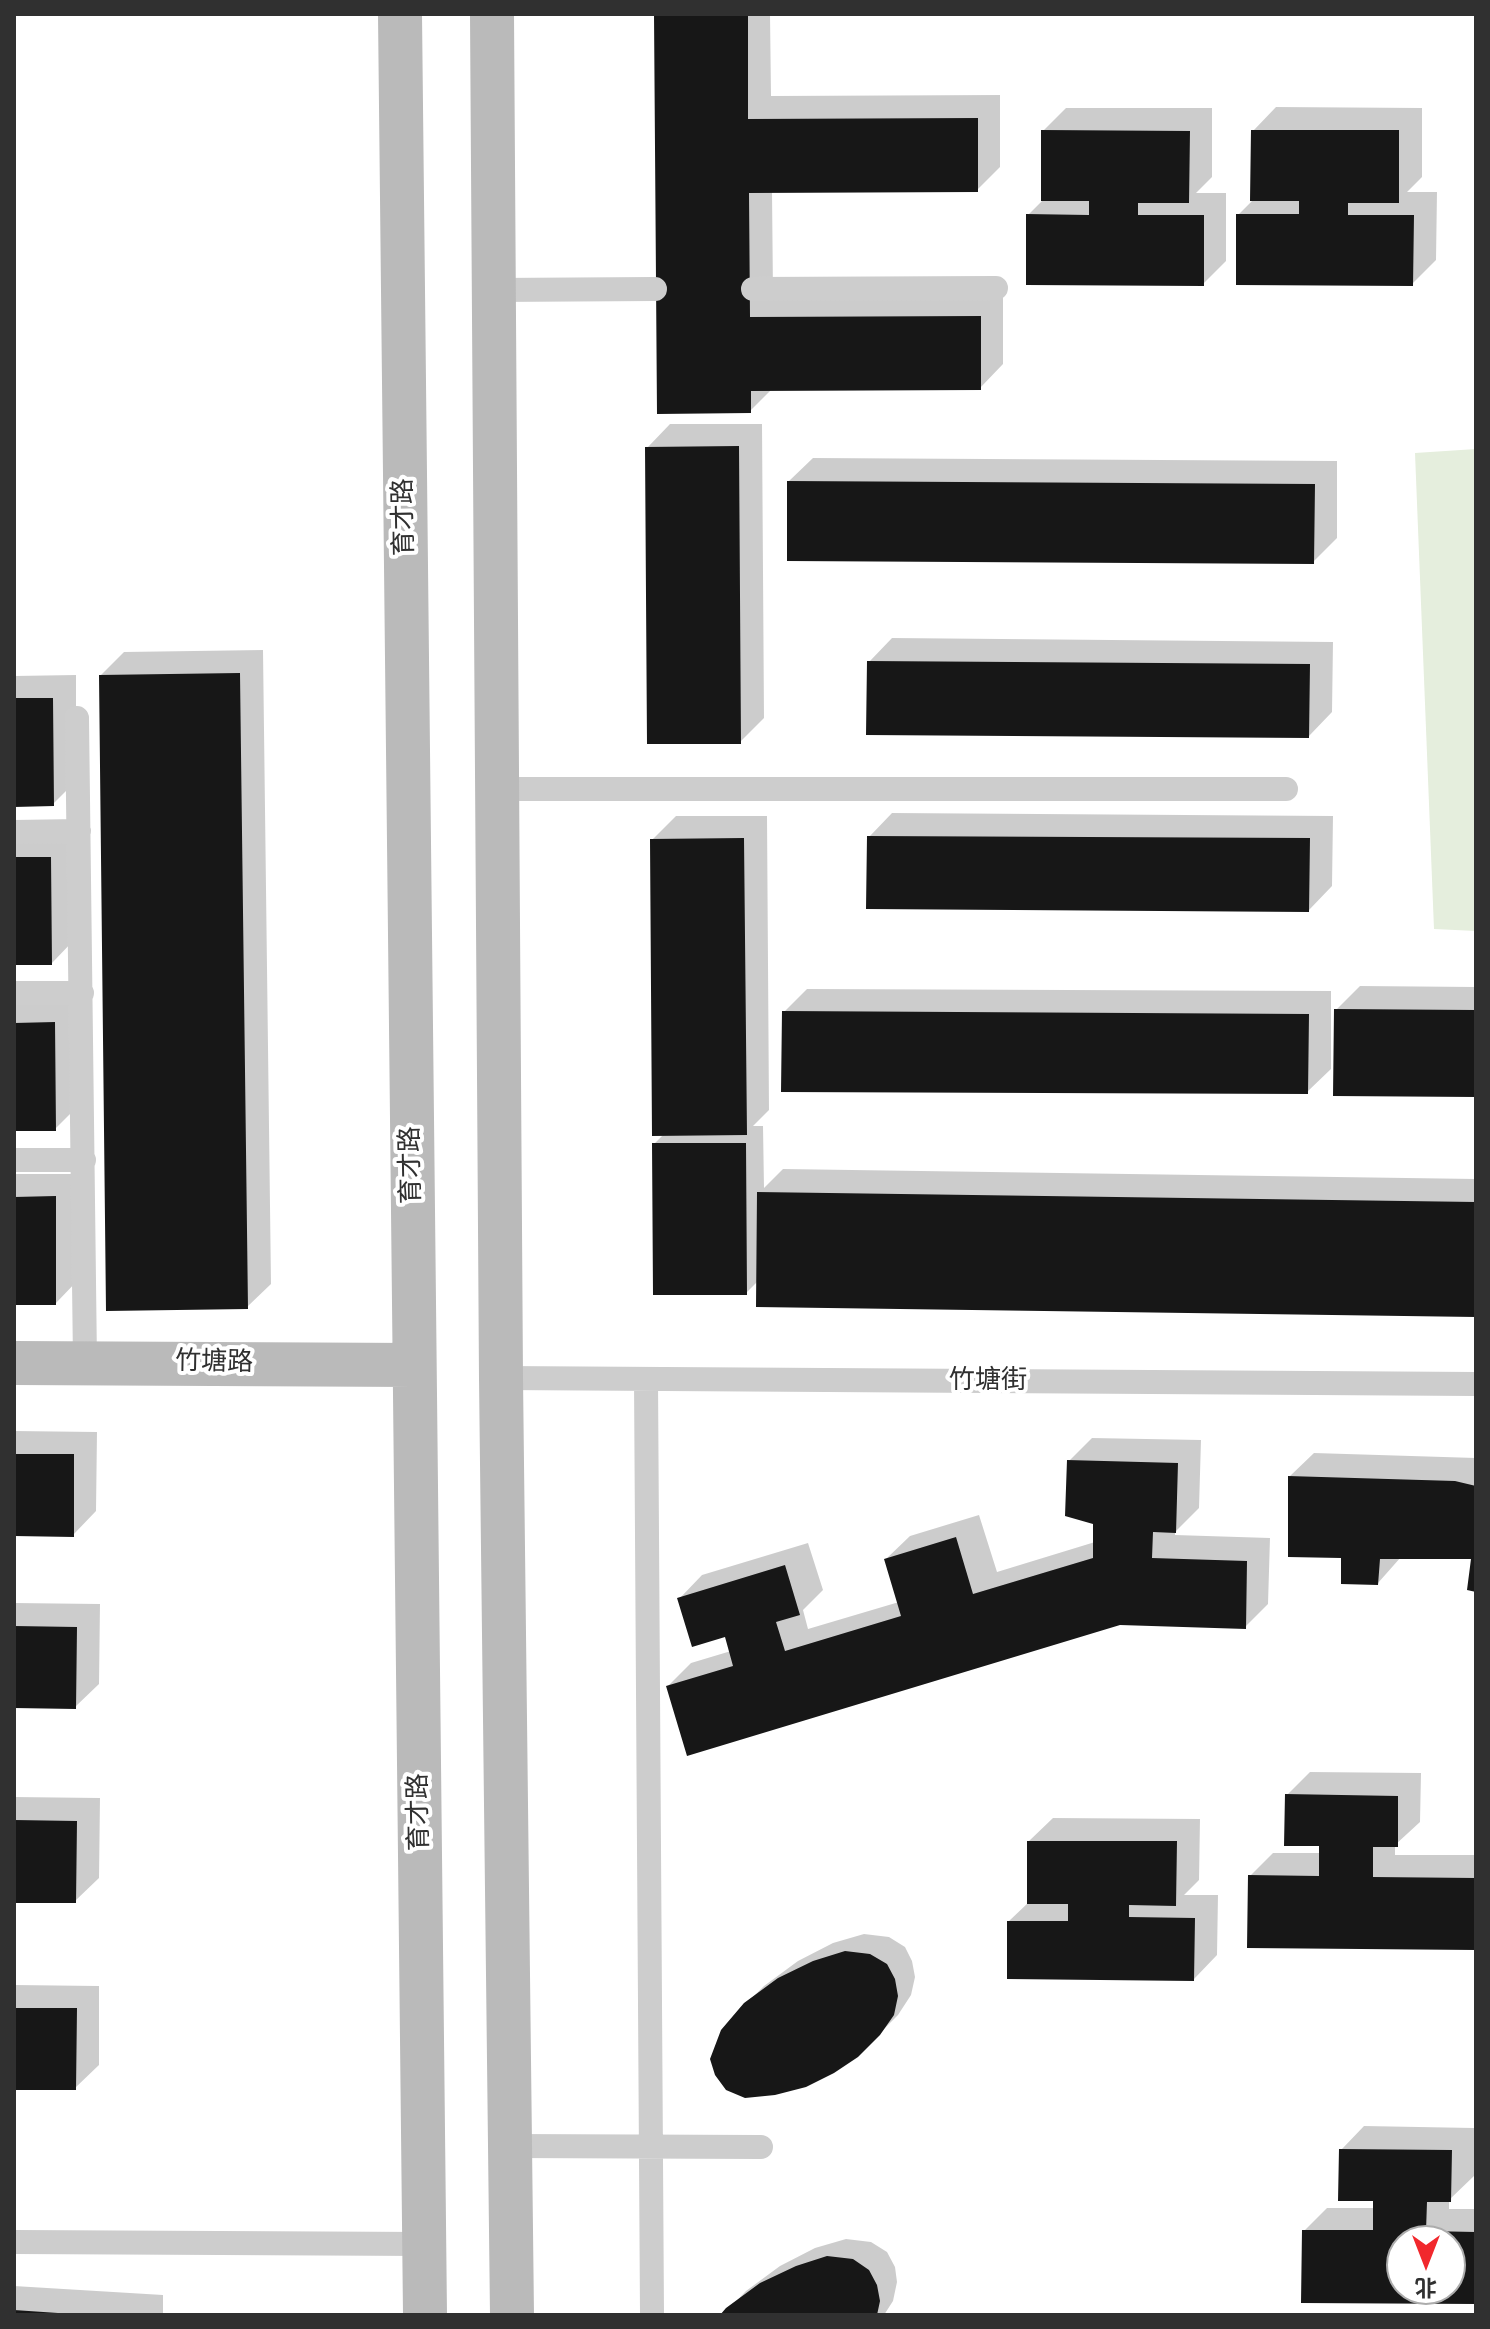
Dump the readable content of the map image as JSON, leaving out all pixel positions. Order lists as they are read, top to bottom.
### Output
{
  "streets": {
    "main road": ["育才路", "竹塘路"],
    "lane": ["竹塘街"]
  },
  "crossings": [
    ["育才路", "竹塘路"]
  ],
  "north": "bottom"
}
